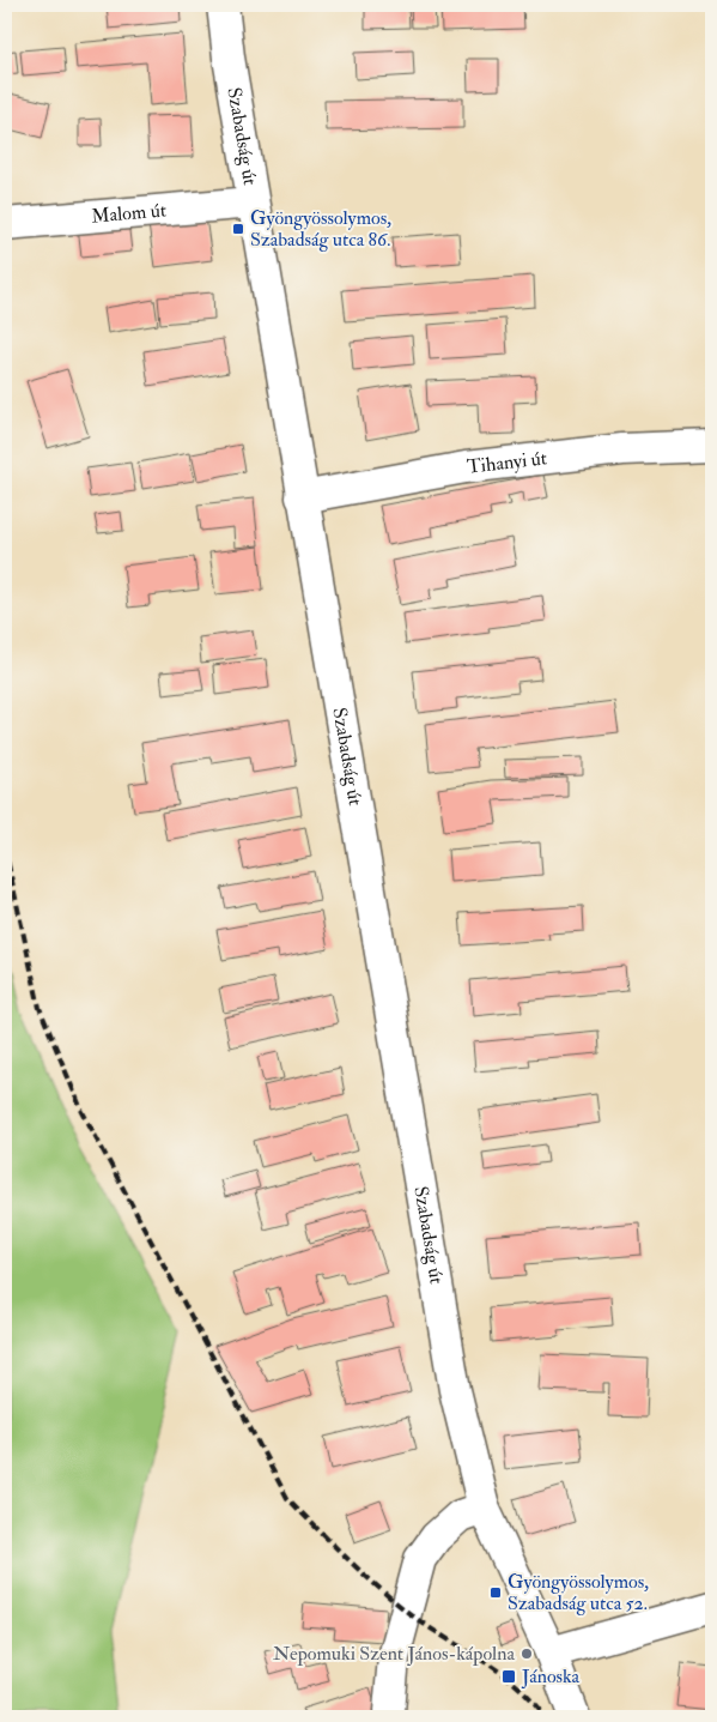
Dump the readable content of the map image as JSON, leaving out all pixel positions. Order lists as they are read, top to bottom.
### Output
{
  "streets": {
    "street": ["Szabadság út", "Malom út", "Tihanyi út"]
  },
  "crossings": [
    ["Szabadság út", "Malom út"],
    ["Szabadság út", "Tihanyi út"]
  ],
  "places": {
    "transit": ["Gyöngyössolymos, Szabadság utca 86.", "Gyöngyössolymos, Szabadság utca 52.", "Jánoska"],
    "other": ["Nepomuki Szent János-kápolna"]
  }
}
